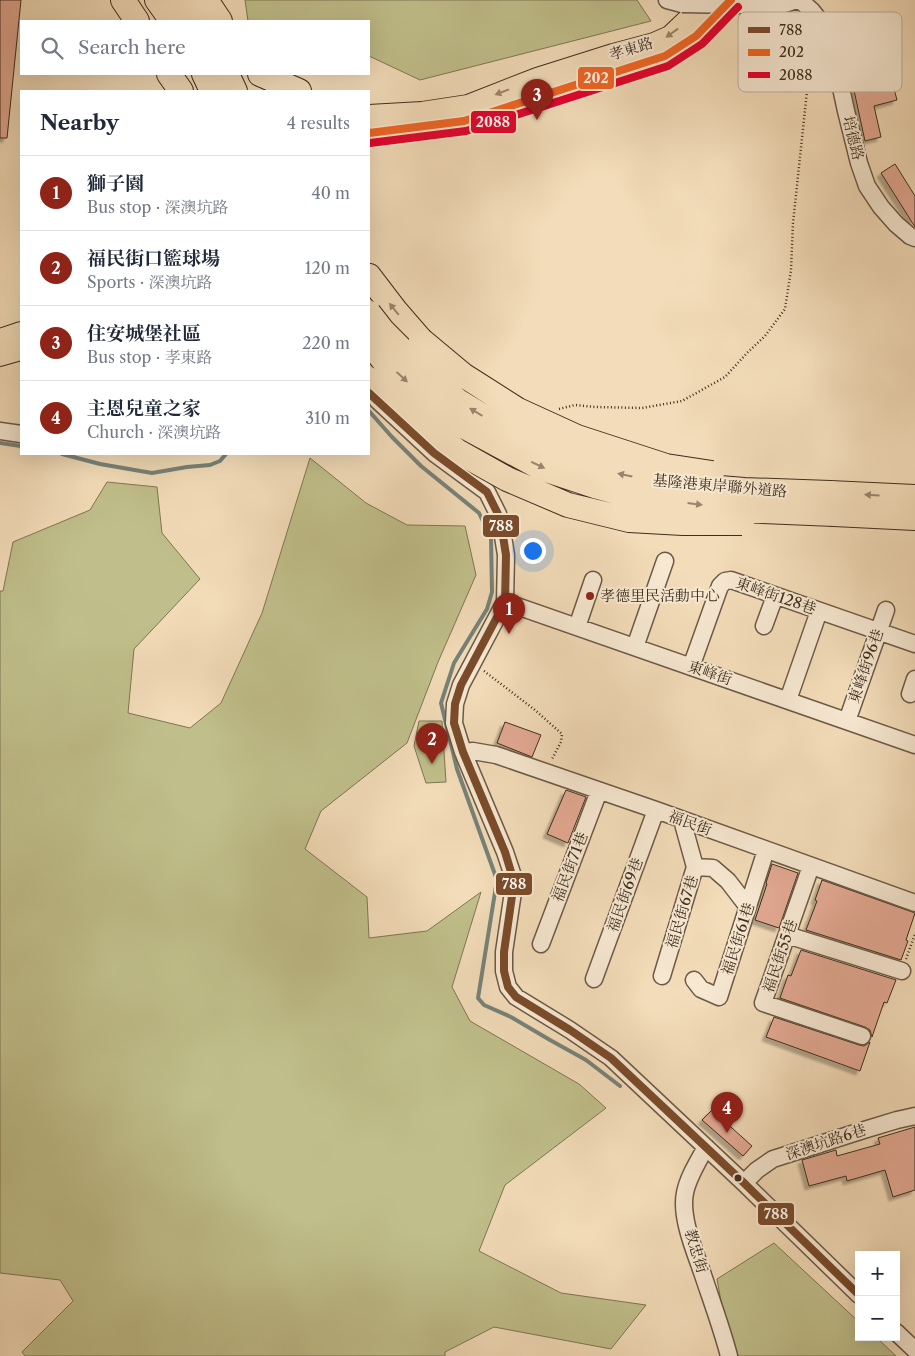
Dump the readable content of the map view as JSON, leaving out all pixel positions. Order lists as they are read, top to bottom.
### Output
{
  "streets": {
    "highway": ["基隆港東岸聯外道路"],
    "main road": ["孝東路"],
    "street": [
      "培德路",
      "東峰街128巷",
      "東峰街96巷",
      "東峰街",
      "福民街",
      "福民街71巷",
      "福民街69巷",
      "福民街67巷",
      "福民街61巷",
      "福民街55巷",
      "深澳坑路6巷",
      "教忠街"
    ]
  },
  "crossings": [
    ["東峰街128巷", "東峰街96巷"],
    ["東峰街128巷", "東峰街"],
    ["東峰街96巷", "東峰街"],
    ["福民街", "福民街71巷"],
    ["福民街", "福民街69巷"],
    ["福民街", "福民街67巷"],
    ["福民街", "福民街61巷"],
    ["福民街", "福民街55巷"]
  ],
  "places": ["孝德里民活動中心"],
  "lines": ["transit line 202", "transit line 2088", "transit line 788"],
  "legend": ["788", "202", "2088"],
  "page": {
    "search": "Search here",
    "pins": [
      "3",
      "1",
      "2",
      "4"
    ],
    "heading": ["Nearby", "4 results"],
    "list": [
      {
        "mark": "1",
        "name": "獅子園",
        "note": "Bus stop · 深澳坑路",
        "value": "40 m"
      },
      {
        "mark": "2",
        "name": "福民街口籃球場",
        "note": "Sports · 深澳坑路",
        "value": "120 m"
      },
      {
        "mark": "3",
        "name": "住安城堡社區",
        "note": "Bus stop · 孝東路",
        "value": "220 m"
      },
      {
        "mark": "4",
        "name": "主恩兒童之家",
        "note": "Church · 深澳坑路",
        "value": "310 m"
      }
    ],
    "map_buttons": ["+", "−"]
  }
}
